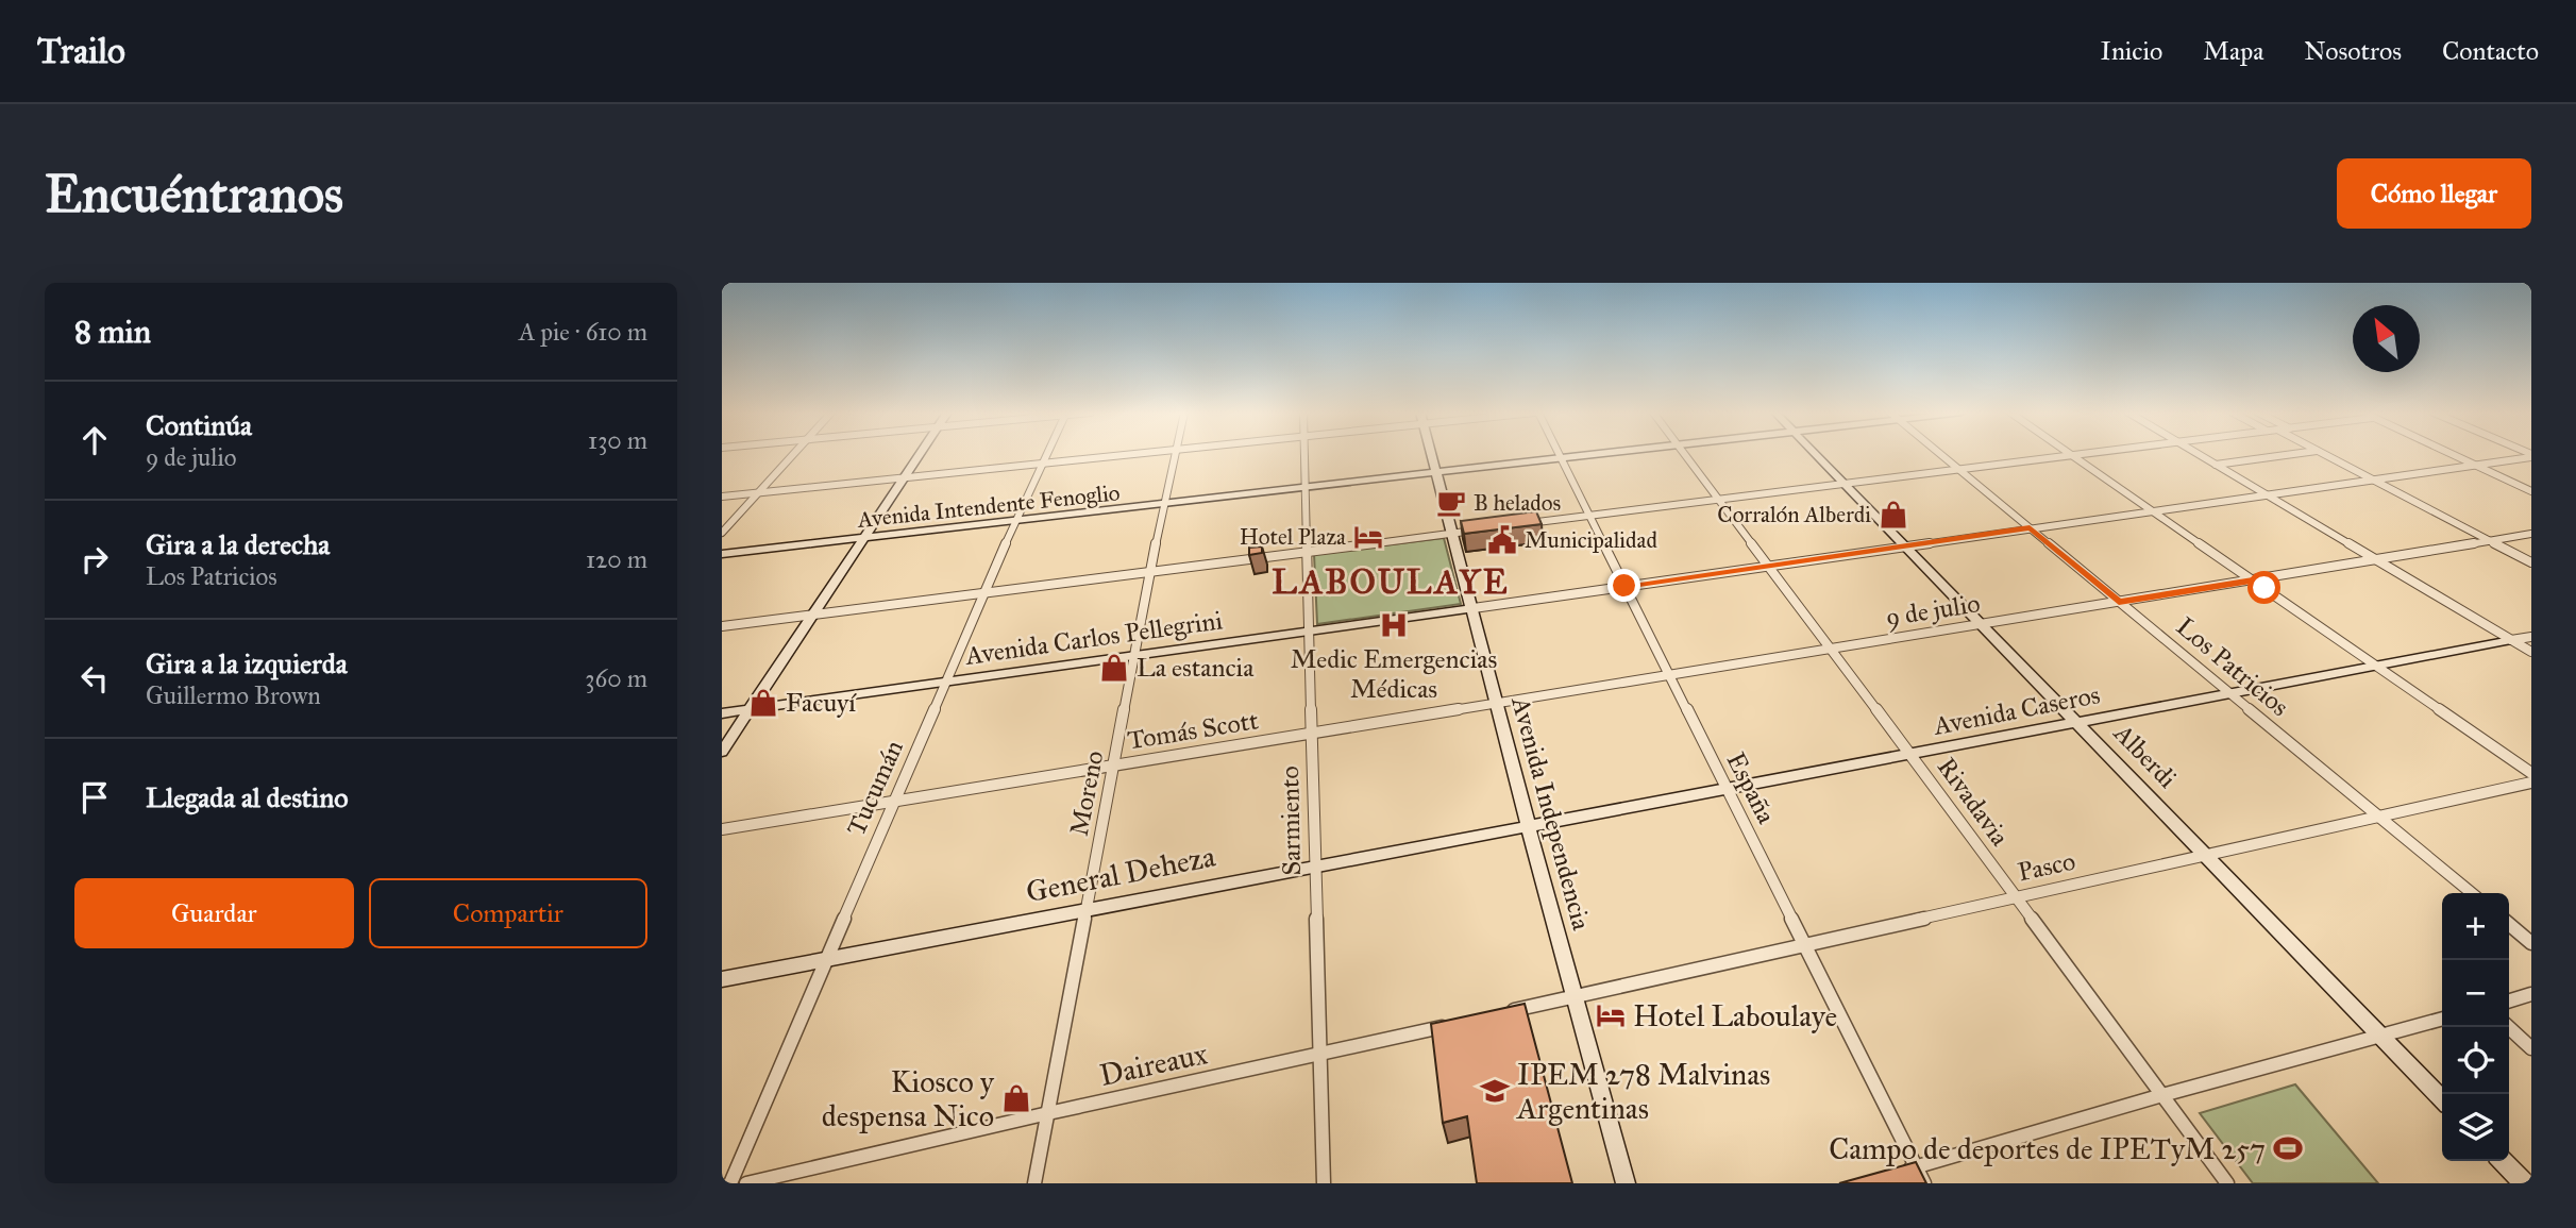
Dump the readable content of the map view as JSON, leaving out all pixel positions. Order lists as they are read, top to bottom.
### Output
{
  "streets": {
    "main road": [
      "Avenida Intendente Fenoglio",
      "Avenida Carlos Pellegrini",
      "Avenida Caseros",
      "Alberdi",
      "Avenida Independencia",
      "General Deheza"
    ],
    "street": [
      "9 de julio",
      "Los Patricios",
      "Tomás Scott",
      "Tucumán",
      "España",
      "Moreno",
      "Rivadavia",
      "Sarmiento",
      "Pasco",
      "Daireaux"
    ]
  },
  "crossings": [
    ["Avenida Intendente Fenoglio", "Tucumán"],
    ["Avenida Intendente Fenoglio", "España"],
    ["Avenida Intendente Fenoglio", "Moreno"],
    ["Avenida Intendente Fenoglio", "Avenida Independencia"],
    ["Avenida Intendente Fenoglio", "Sarmiento"],
    ["9 de julio", "Los Patricios"],
    ["9 de julio", "Tomás Scott"],
    ["9 de julio", "Alberdi"],
    ["9 de julio", "España"],
    ["9 de julio", "Rivadavia"],
    ["9 de julio", "Avenida Independencia"],
    ["Avenida Carlos Pellegrini", "Tucumán"],
    ["Avenida Carlos Pellegrini", "Moreno"],
    ["Avenida Carlos Pellegrini", "Avenida Independencia"],
    ["Avenida Carlos Pellegrini", "Sarmiento"],
    ["Los Patricios", "Avenida Caseros"],
    ["Los Patricios", "Pasco"],
    ["Avenida Caseros", "Alberdi"],
    ["Avenida Caseros", "España"],
    ["Avenida Caseros", "Rivadavia"],
    ["Avenida Caseros", "Avenida Independencia"],
    ["Avenida Caseros", "General Deheza"],
    ["Tomás Scott", "Tucumán"],
    ["Tomás Scott", "Moreno"],
    ["Tomás Scott", "Avenida Independencia"],
    ["Tomás Scott", "Sarmiento"],
    ["Alberdi", "Pasco"],
    ["Tucumán", "General Deheza"],
    ["España", "Pasco"],
    ["Moreno", "General Deheza"],
    ["Moreno", "Daireaux"],
    ["Rivadavia", "Pasco"],
    ["Avenida Independencia", "Pasco"],
    ["Avenida Independencia", "General Deheza"],
    ["Sarmiento", "General Deheza"],
    ["Sarmiento", "Daireaux"]
  ],
  "districts": ["LABOULAYE"],
  "places": {
    "cafe": ["B helados"],
    "shop": [
      "Corralón Alberdi",
      "La estancia",
      "Facuyí",
      "Kiosco y despensa Nico"
    ],
    "hotel": ["Hotel Plaza", "Hotel Laboulaye"],
    "public building": ["Municipalidad"],
    "hospital": ["Medic Emergencias Médicas"],
    "school or university": ["IPEM 278 Malvinas Argentinas"],
    "sports": ["Campo de deportes de IPETyM 257"]
  },
  "north": "top left",
  "page": {
    "header": "Trailo",
    "nav": [
      "Inicio",
      "Mapa",
      "Nosotros",
      "Contacto"
    ],
    "buttons": [
      "Cómo llegar",
      ["Guardar", "Compartir"]
    ],
    "title": "Encuéntranos",
    "heading": ["8 min", "A pie · 610 m"],
    "list": [
      ["Continúa", "9 de julio", "130 m"],
      ["Gira a la derecha", "Los Patricios", "120 m"],
      ["Gira a la izquierda", "Guillermo Brown", "360 m"],
      "Llegada al destino"
    ],
    "map_buttons": ["+", "−"]
  }
}
